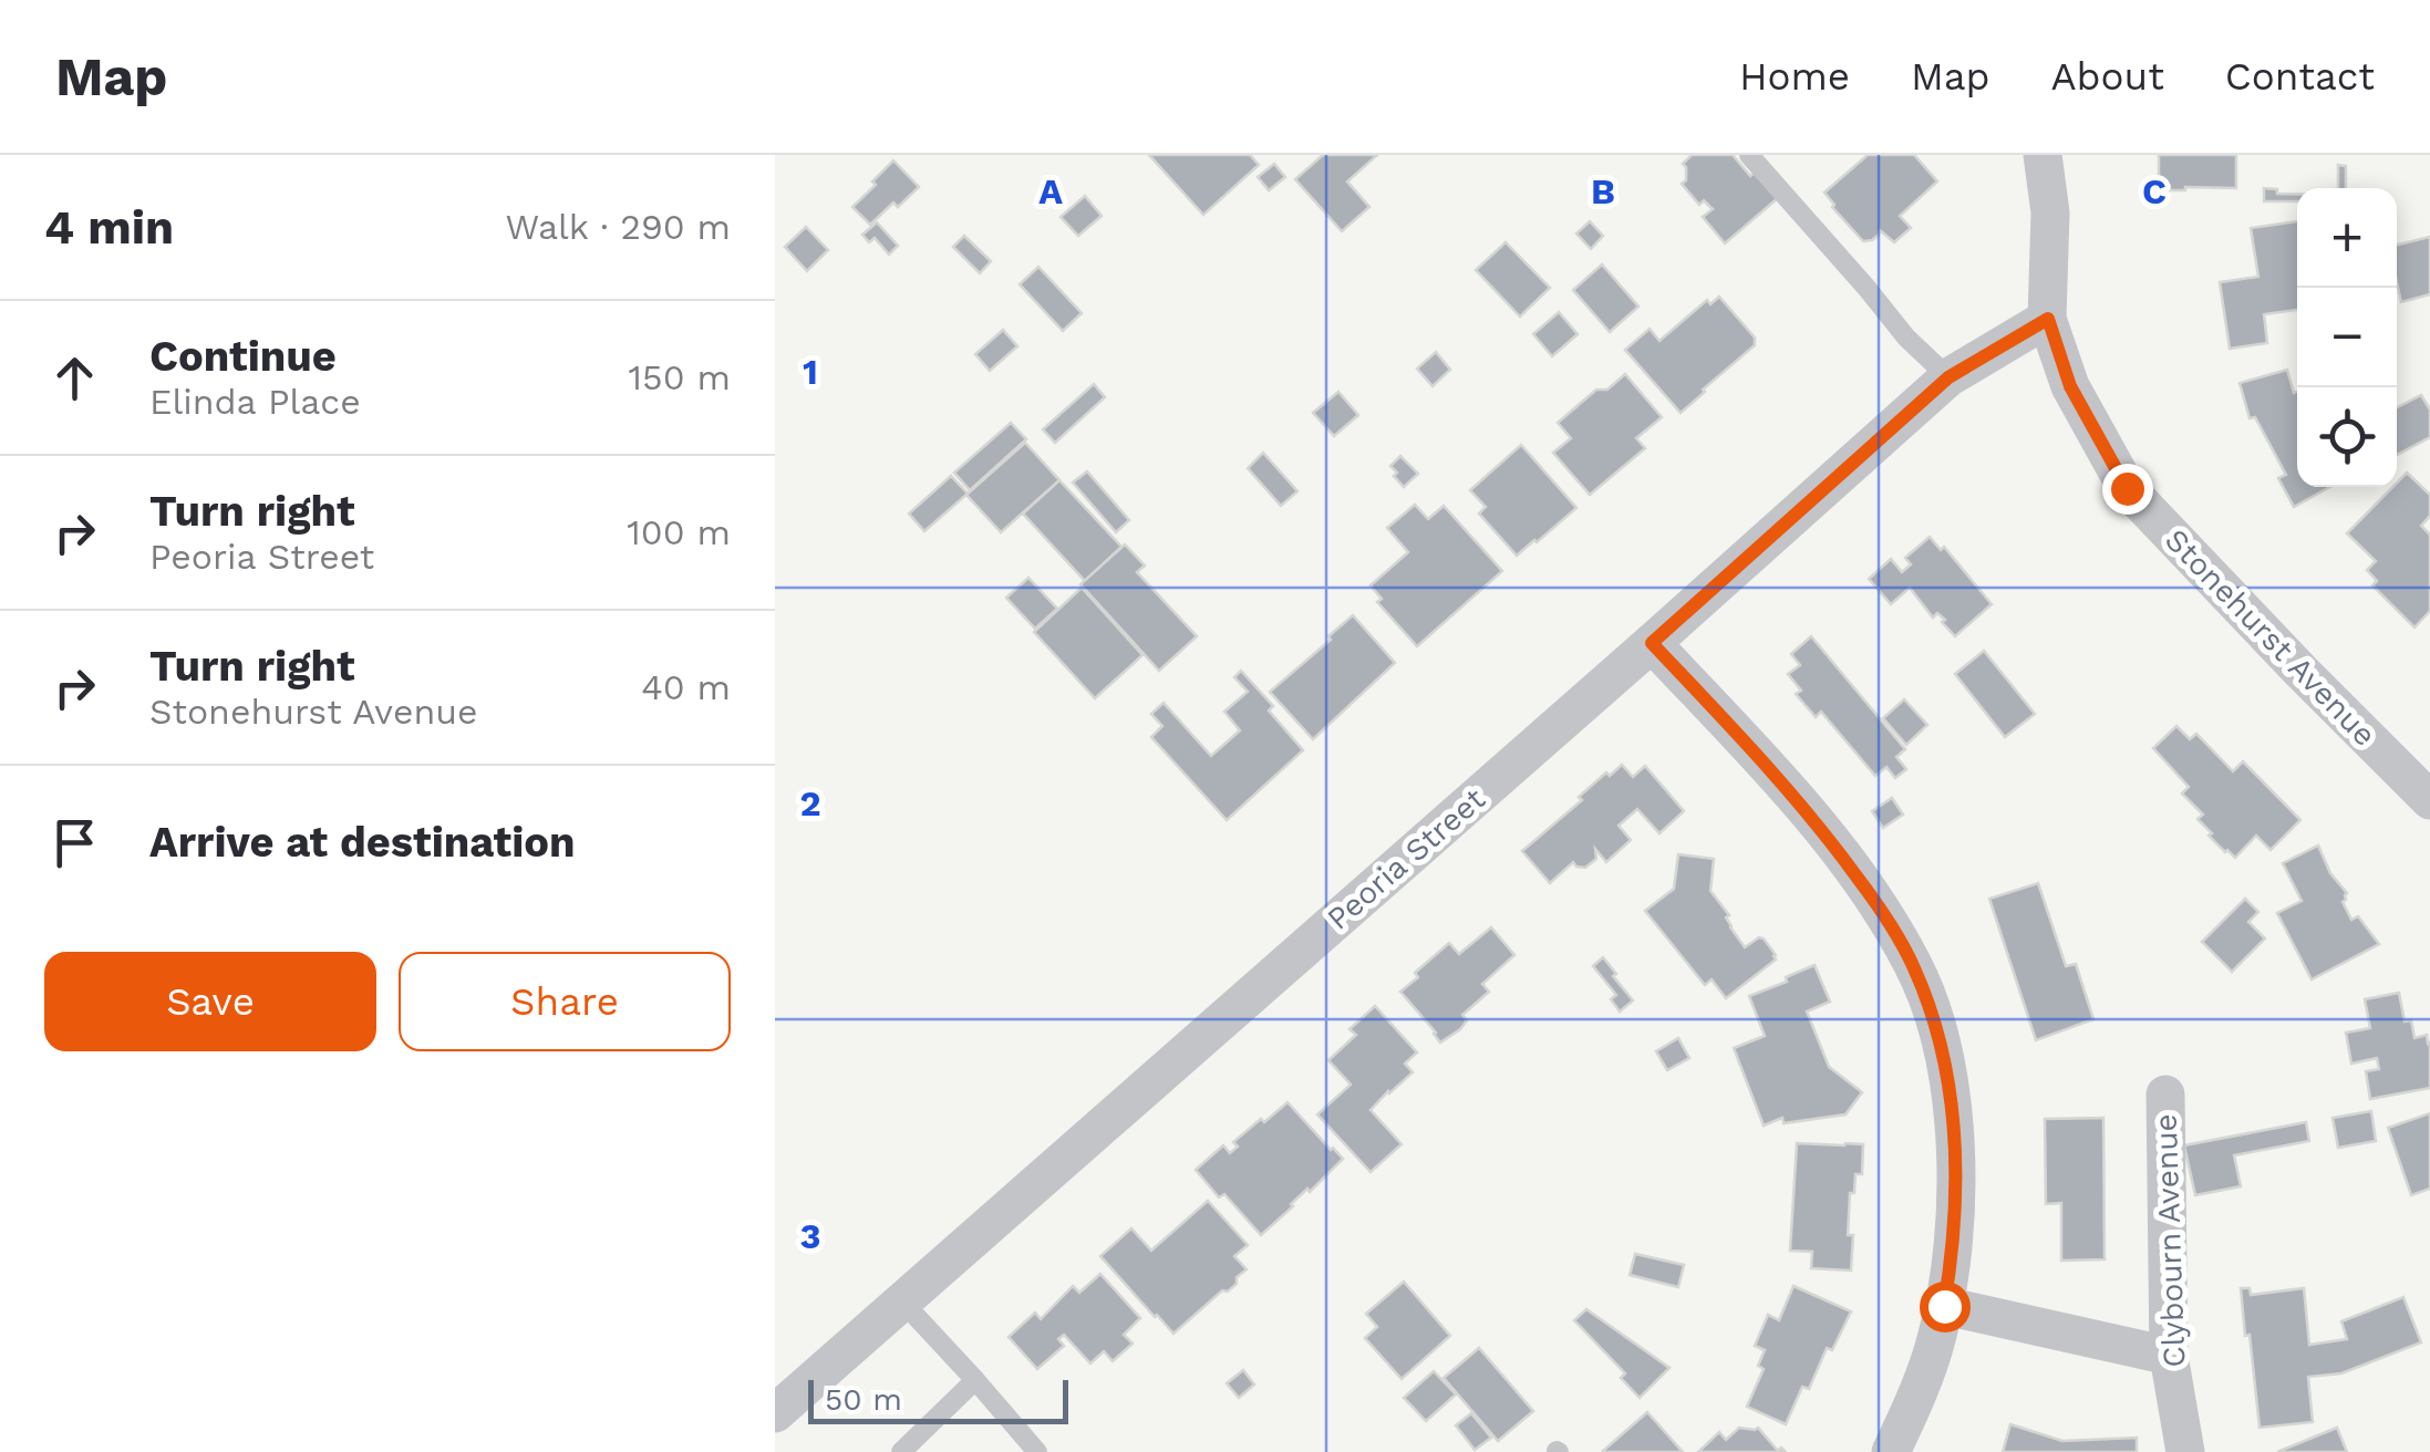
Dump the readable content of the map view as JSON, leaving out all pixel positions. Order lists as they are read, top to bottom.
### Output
{
  "streets": {
    "street": ["Stonehurst Avenue", "Peoria Street", "Clybourn Avenue"]
  },
  "crossings": [
    ["Stonehurst Avenue", "Peoria Street"]
  ],
  "scale_bar": "50 m",
  "page": {
    "header": "Map",
    "nav": [
      "Home",
      "Map",
      "About",
      "Contact"
    ],
    "heading": ["4 min", "Walk · 290 m"],
    "map_buttons": ["+", "−"],
    "list": [
      ["Continue", "Elinda Place", "150 m"],
      ["Turn right", "Peoria Street", "100 m"],
      ["Turn right", "Stonehurst Avenue", "40 m"],
      "Arrive at destination"
    ],
    "buttons": ["Save", "Share"],
    "scale": "50 m"
  },
  "grid": {
    "columns": ["A", "B", "C"],
    "rows": ["1", "2", "3"]
  }
}
